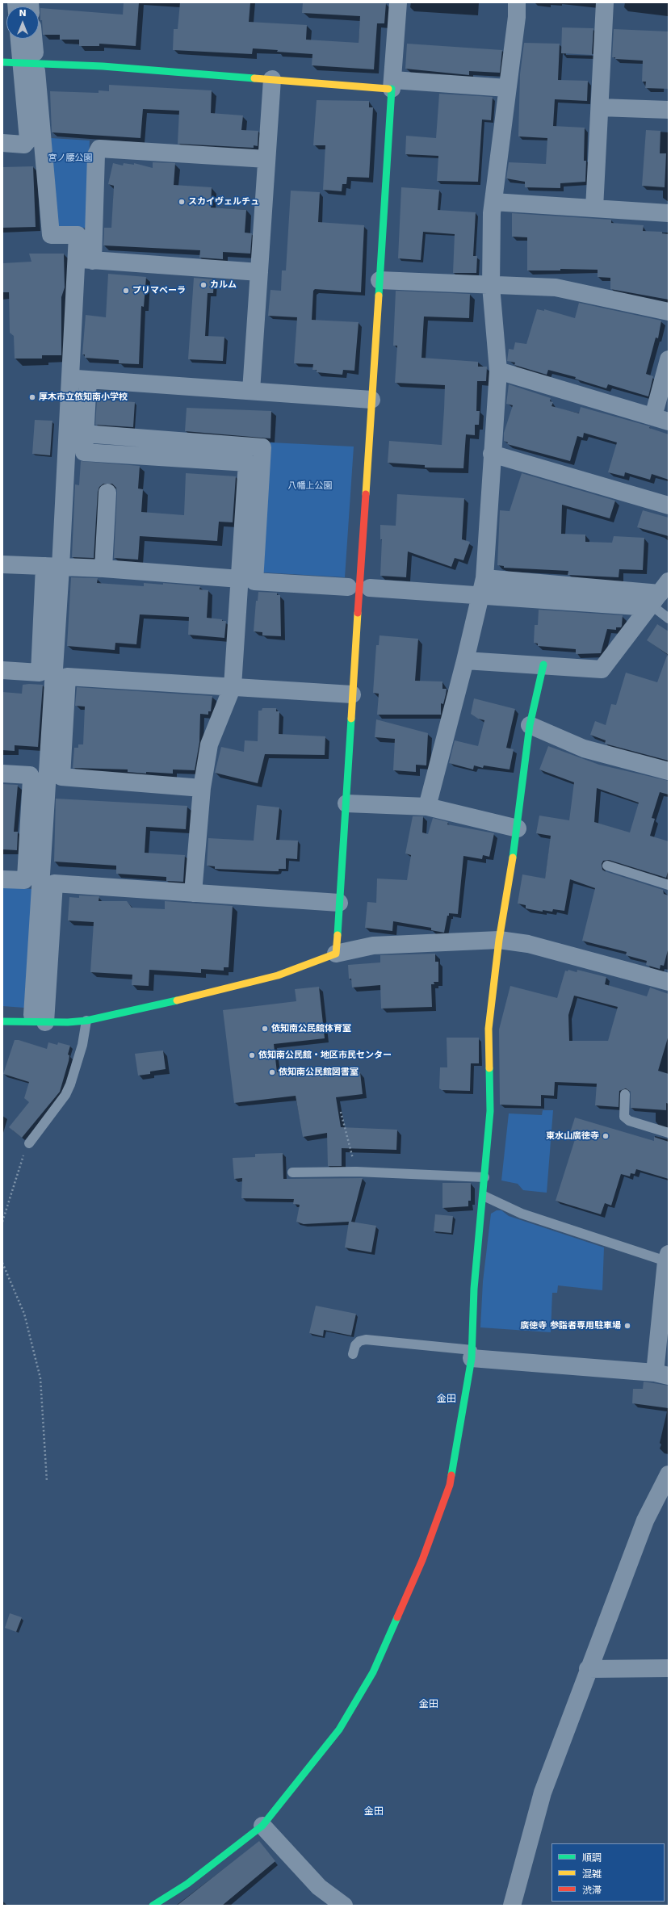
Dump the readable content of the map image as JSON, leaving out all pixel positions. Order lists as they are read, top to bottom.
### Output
{
  "districts": ["金田", "金田", "金田"],
  "parks": ["宮ノ腰公園", "八幡上公園"],
  "places": [
    "スカイヴェルチュ",
    "カルム",
    "プリマベーラ",
    "厚木市立依知南小学校",
    "依知南公民館体育室",
    "依知南公民館・地区市民センター",
    "依知南公民館図書室",
    "東水山廣徳寺",
    "廣徳寺 参詣者専用駐車場"
  ],
  "legend": ["順調", "混雑", "渋滞"],
  "north": "top"
}
